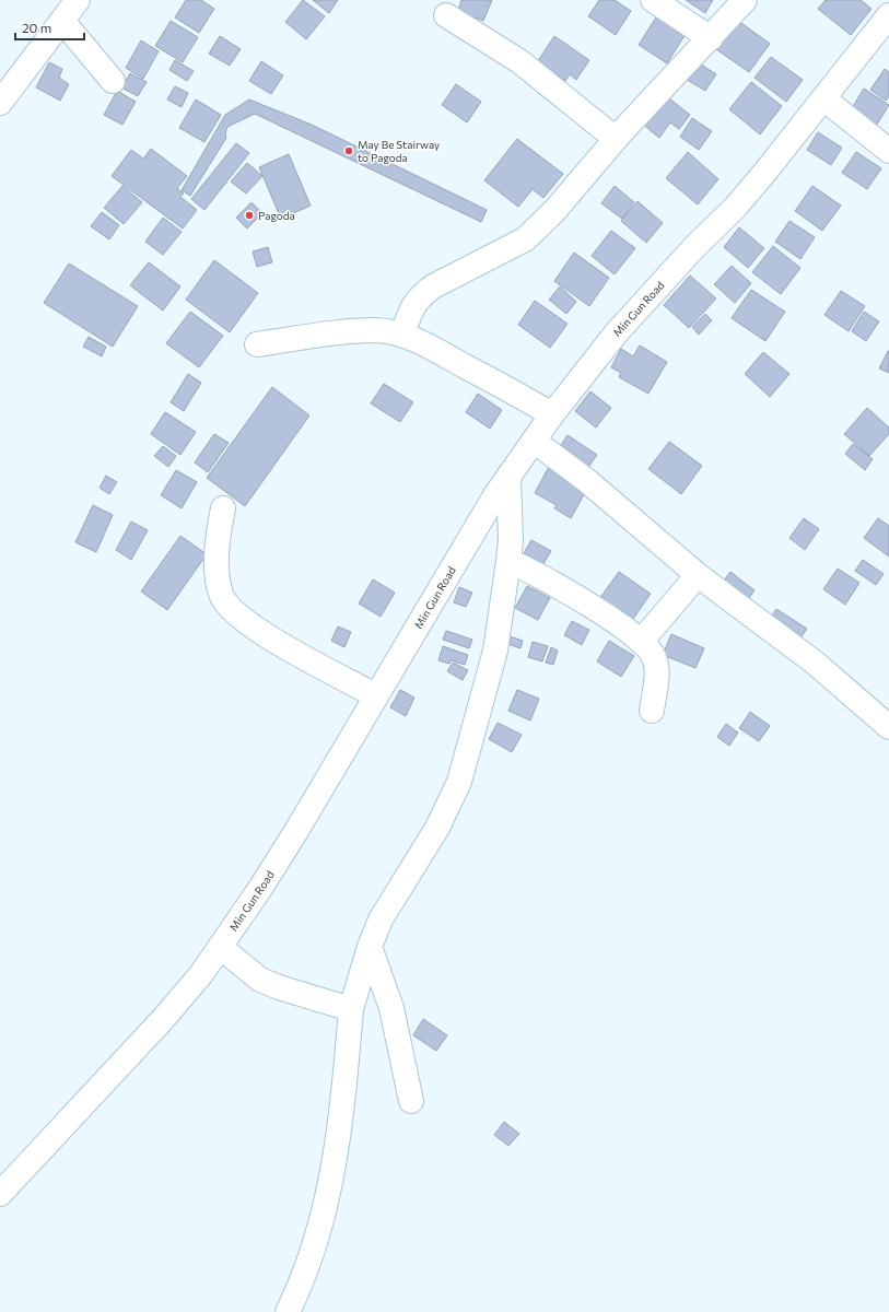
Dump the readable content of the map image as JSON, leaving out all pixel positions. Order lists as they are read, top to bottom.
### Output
{
  "streets": {
    "street": ["Min Gun Road"]
  },
  "places": ["May Be Stairway to Pagoda", "Pagoda"],
  "scale_bar": "20 m"
}
